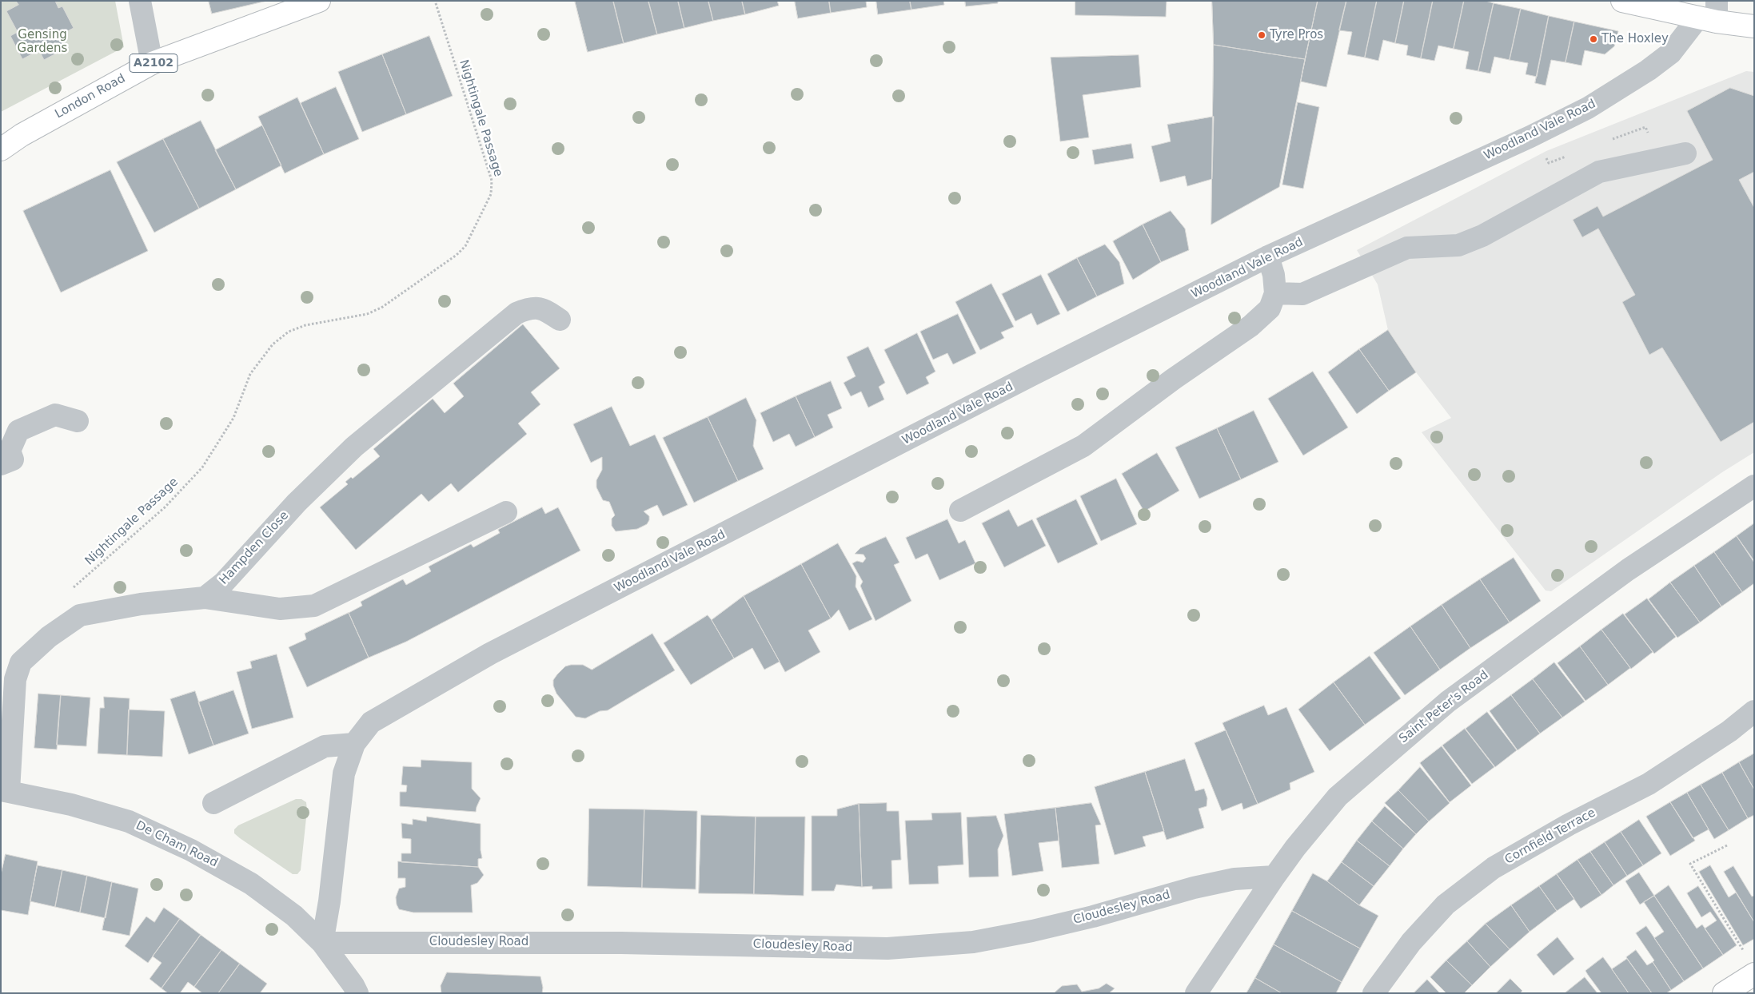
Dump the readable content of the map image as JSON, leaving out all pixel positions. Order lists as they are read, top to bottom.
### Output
{
  "streets": {
    "main road": ["A2102", "London Road"],
    "street": [
      "Woodland Vale Road",
      "Hampden Close",
      "Saint Peter's Road",
      "Cornfield Terrace",
      "De Cham Road",
      "Cloudesley Road"
    ],
    "path": ["Nightingale Passage"]
  },
  "crossings": [
    ["Saint Peter's Road", "Cloudesley Road"],
    ["De Cham Road", "Cloudesley Road"]
  ],
  "parks": ["Gensing Gardens"],
  "places": ["Tyre Pros", "The Hoxley"]
}
